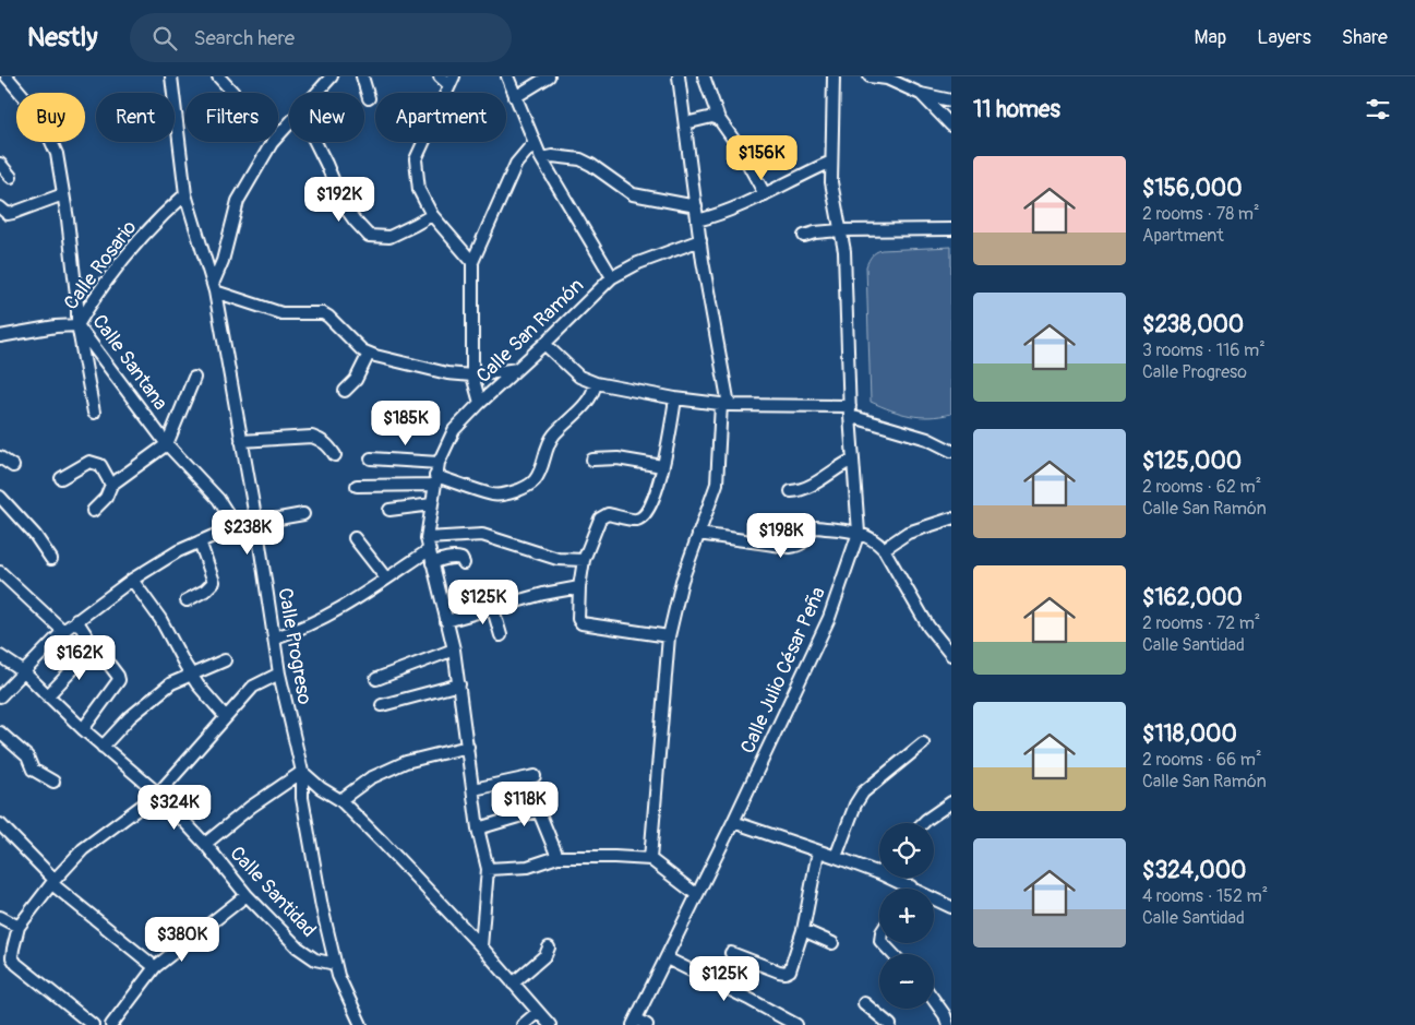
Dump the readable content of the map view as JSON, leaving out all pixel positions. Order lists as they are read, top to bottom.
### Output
{
  "streets": {
    "street": [
      "Calle Rosario",
      "Calle San Ramón",
      "Calle Santana",
      "Calle Progreso",
      "Calle Julio César Peña",
      "Calle Santidad"
    ]
  },
  "crossings": [
    ["Calle Rosario", "Calle Santana"],
    ["Calle Rosario", "Calle Progreso"],
    ["Calle Progreso", "Calle Santidad"]
  ],
  "page": {
    "header": "Nestly",
    "search": "Search here",
    "nav": ["Map", "Layers", "Share"],
    "heading": "11 homes",
    "chip": [
      "Buy",
      "Rent",
      "Filters",
      "New",
      "Apartment"
    ],
    "price": [
      "$156K",
      "$192K",
      "$185K",
      "$238K",
      "$198K",
      "$125K",
      "$162K",
      "$118K",
      "$324K",
      "$380K",
      "$125K"
    ],
    "list": [
      {
        "name": "$156,000",
        "note": "2 rooms · 78 m² · Apartment"
      },
      {
        "name": "$238,000",
        "note": "3 rooms · 116 m² · Calle Progreso"
      },
      {
        "name": "$125,000",
        "note": "2 rooms · 62 m² · Calle San Ramón"
      },
      {
        "name": "$162,000",
        "note": "2 rooms · 72 m² · Calle Santidad"
      },
      {
        "name": "$118,000",
        "note": "2 rooms · 66 m² · Calle San Ramón"
      },
      {
        "name": "$324,000",
        "note": "4 rooms · 152 m² · Calle Santidad"
      }
    ],
    "map_buttons": ["+", "−"]
  }
}
